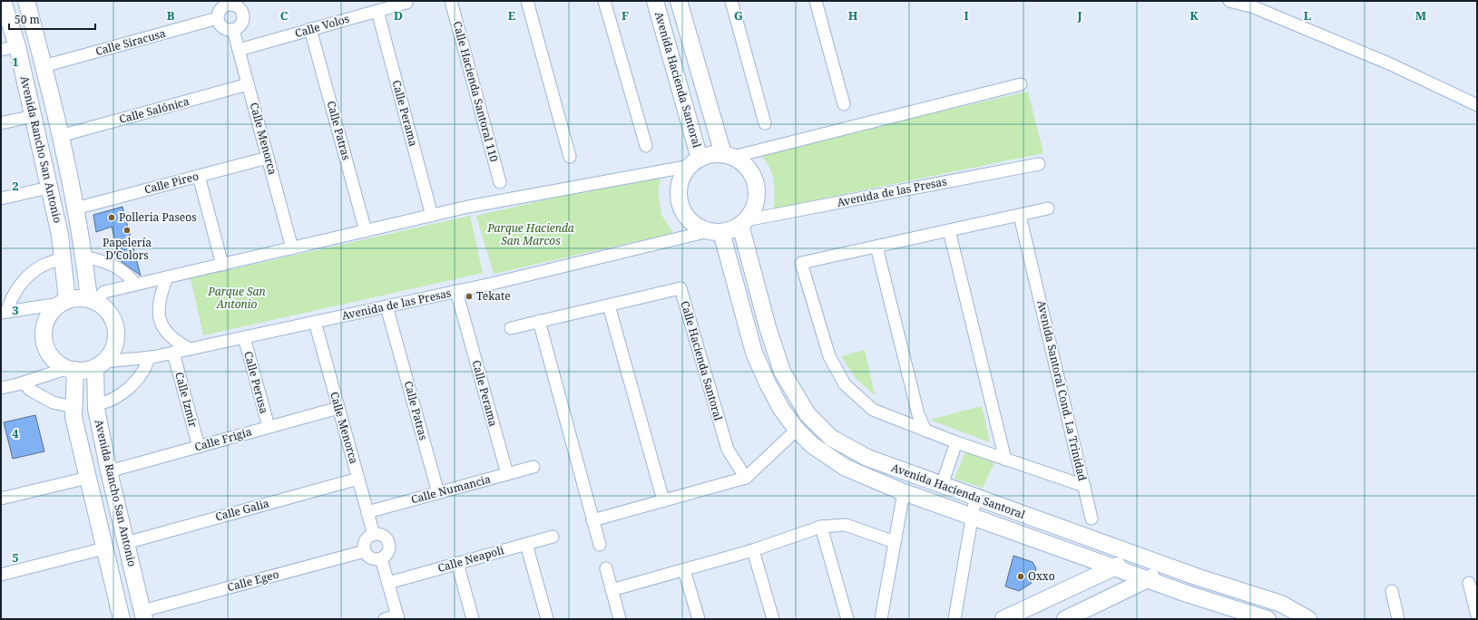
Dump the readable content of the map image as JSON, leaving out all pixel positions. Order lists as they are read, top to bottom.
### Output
{
  "streets": {
    "street": [
      "Calle Volos",
      "Calle Siracusa",
      "Avenida Hacienda Santoral",
      "Calle Hacienda Santoral 110",
      "Calle Salónica",
      "Calle Perama",
      "Calle Patras",
      "Calle Menorca",
      "Avenida Rancho San Antonio",
      "Calle Pireo",
      "Avenida de las Presas",
      "Calle Hacienda Santoral",
      "Calle Perusa",
      "Avenida Santoral Cond. La Trinidad",
      "Calle Izmir",
      "Calle Frigia",
      "Calle Numancia",
      "Calle Galia",
      "Calle Neapoli",
      "Calle Egeo"
    ]
  },
  "crossings": [
    ["Calle Volos", "Calle Perama"],
    ["Calle Volos", "Calle Patras"],
    ["Calle Volos", "Calle Menorca"],
    ["Calle Siracusa", "Calle Menorca"],
    ["Calle Siracusa", "Avenida Rancho San Antonio"],
    ["Avenida Hacienda Santoral", "Avenida de las Presas"],
    ["Calle Salónica", "Calle Menorca"],
    ["Calle Salónica", "Avenida Rancho San Antonio"],
    ["Calle Perama", "Avenida de las Presas"],
    ["Calle Perama", "Calle Numancia"],
    ["Calle Patras", "Avenida de las Presas"],
    ["Calle Patras", "Calle Numancia"],
    ["Calle Menorca", "Calle Pireo"],
    ["Calle Menorca", "Avenida de las Presas"],
    ["Calle Menorca", "Calle Frigia"],
    ["Calle Menorca", "Calle Numancia"],
    ["Calle Menorca", "Calle Galia"],
    ["Calle Menorca", "Calle Egeo"],
    ["Avenida Rancho San Antonio", "Calle Pireo"],
    ["Avenida Rancho San Antonio", "Avenida de las Presas"],
    ["Avenida Rancho San Antonio", "Calle Frigia"],
    ["Avenida Rancho San Antonio", "Calle Galia"],
    ["Avenida Rancho San Antonio", "Calle Egeo"],
    ["Avenida de las Presas", "Calle Perusa"],
    ["Avenida de las Presas", "Calle Izmir"],
    ["Calle Perusa", "Calle Frigia"],
    ["Calle Izmir", "Calle Frigia"]
  ],
  "parks": ["Parque Hacienda San Marcos", "Parque San Antonio"],
  "places": [
    "Polleria Paseos",
    "Papelería D’Colors",
    "Tekate",
    "Oxxo"
  ],
  "scale_bar": "50 m",
  "grid": {
    "columns": [
      "B",
      "C",
      "D",
      "E",
      "F",
      "G",
      "H",
      "I",
      "J",
      "K",
      "L",
      "M"
    ],
    "rows": [
      "1",
      "2",
      "3",
      "4",
      "5"
    ]
  }
}
